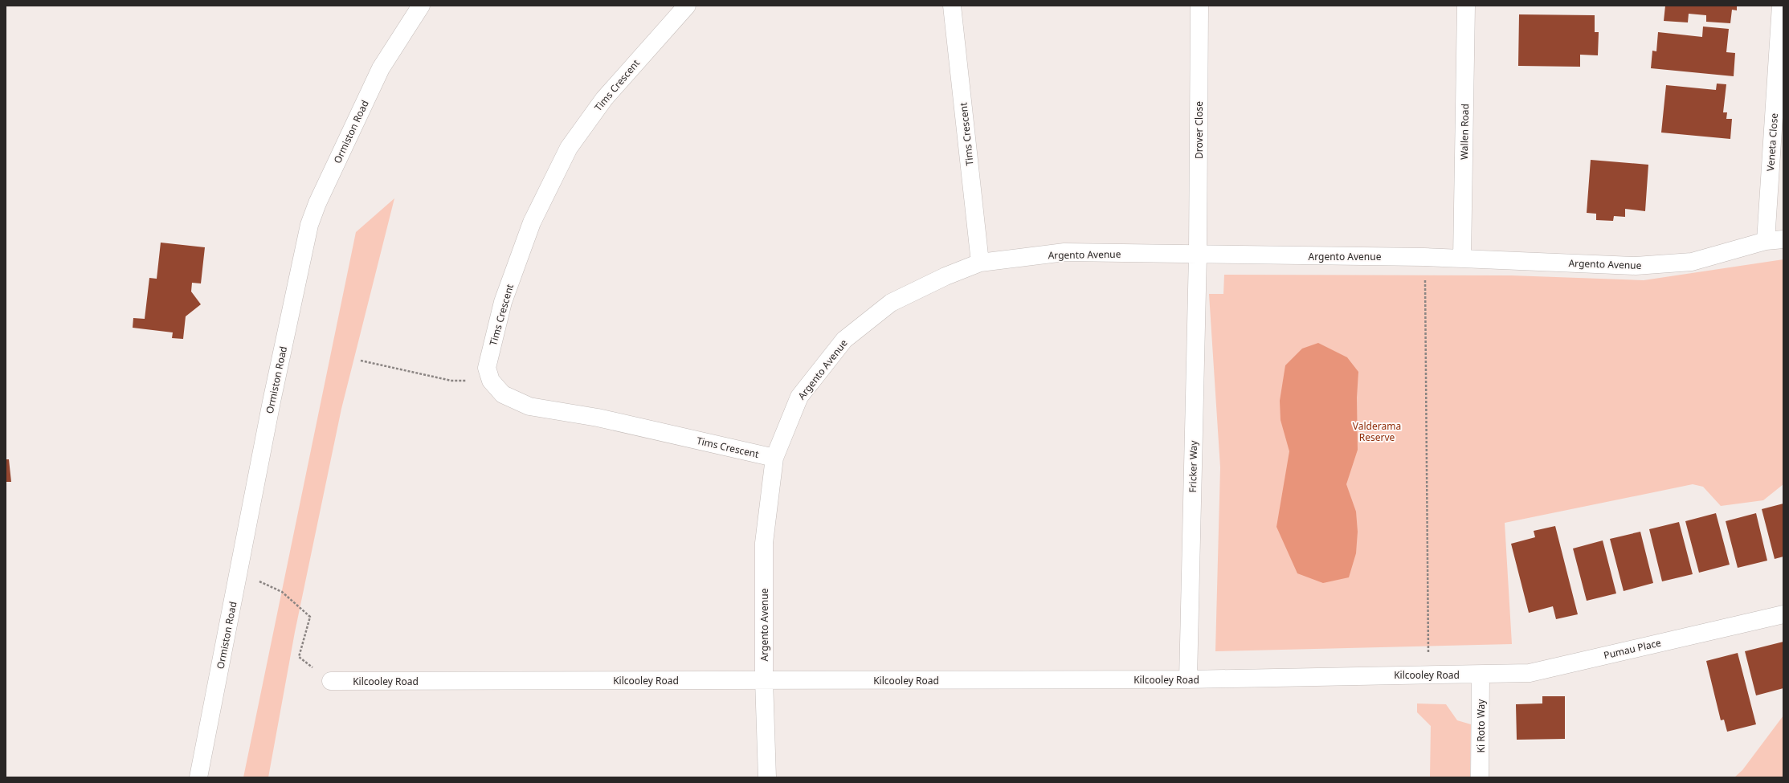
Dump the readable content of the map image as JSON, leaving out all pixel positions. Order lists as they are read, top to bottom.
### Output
{
  "streets": {
    "street": [
      "Tims Crescent",
      "Drover Close",
      "Ormiston Road",
      "Wallen Road",
      "Veneta Close",
      "Argento Avenue",
      "Fricker Way",
      "Pumau Place",
      "Kilcooley Road",
      "Ki Roto Way"
    ]
  },
  "crossings": [
    ["Tims Crescent", "Argento Avenue"],
    ["Drover Close", "Argento Avenue"],
    ["Drover Close", "Fricker Way"],
    ["Wallen Road", "Argento Avenue"],
    ["Veneta Close", "Argento Avenue"],
    ["Argento Avenue", "Fricker Way"],
    ["Argento Avenue", "Kilcooley Road"],
    ["Fricker Way", "Kilcooley Road"],
    ["Pumau Place", "Kilcooley Road"],
    ["Pumau Place", "Ki Roto Way"],
    ["Kilcooley Road", "Ki Roto Way"]
  ],
  "parks": ["Valderama Reserve"]
}
